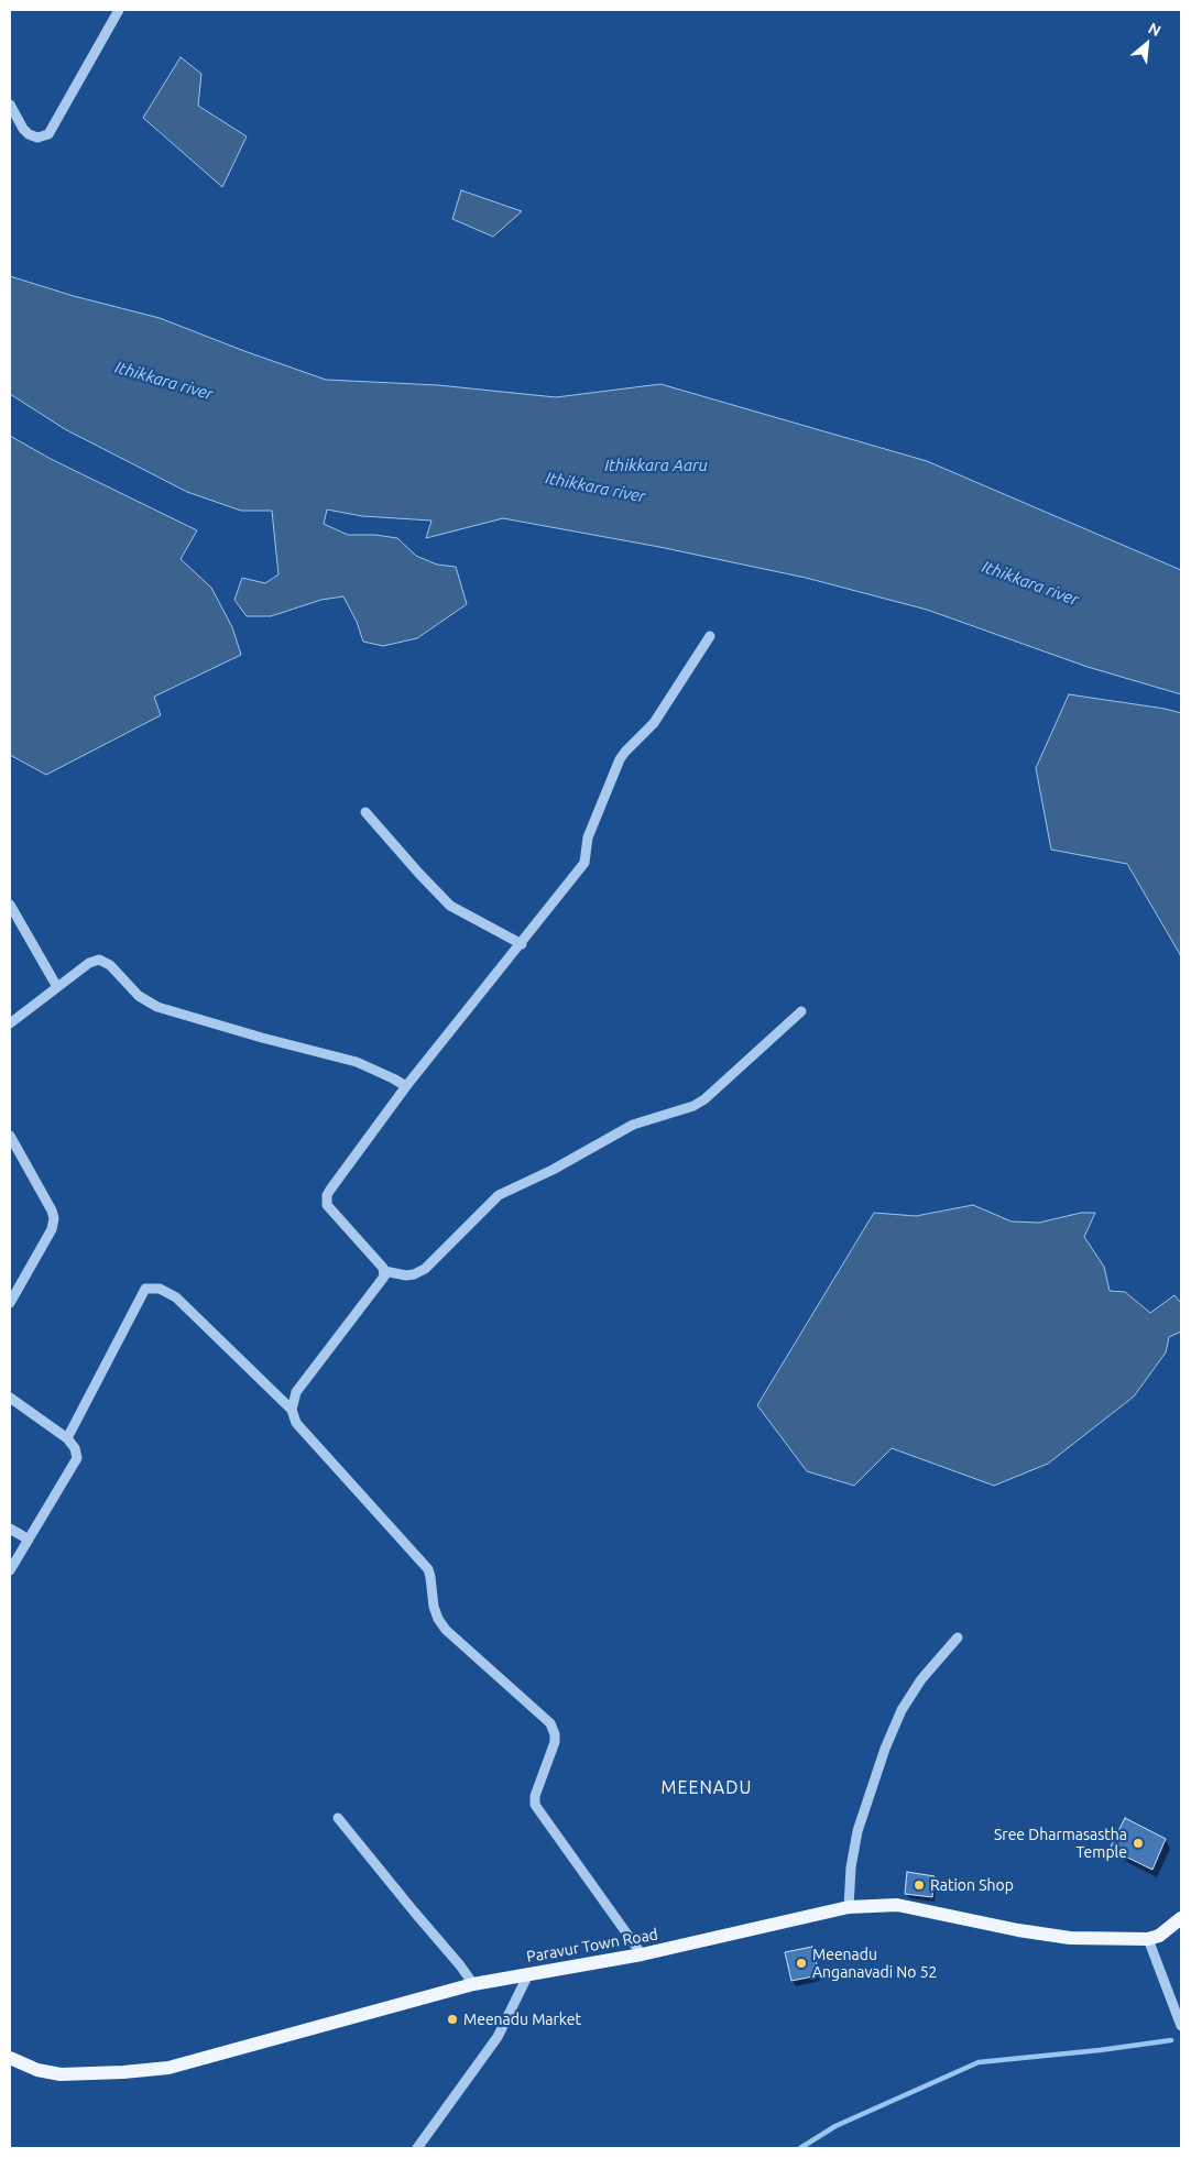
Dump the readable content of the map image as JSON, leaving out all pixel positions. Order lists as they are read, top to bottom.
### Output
{
  "streets": {
    "main road": ["Paravur Town Road"]
  },
  "districts": ["MEENADU"],
  "water": ["Ithikkara river", "Ithikkara Aaru"],
  "places": [
    "Sree Dharmasastha Temple",
    "Ration Shop",
    "Meenadu Anganavadi No 52",
    "Meenadu Market"
  ],
  "north": "top right"
}
